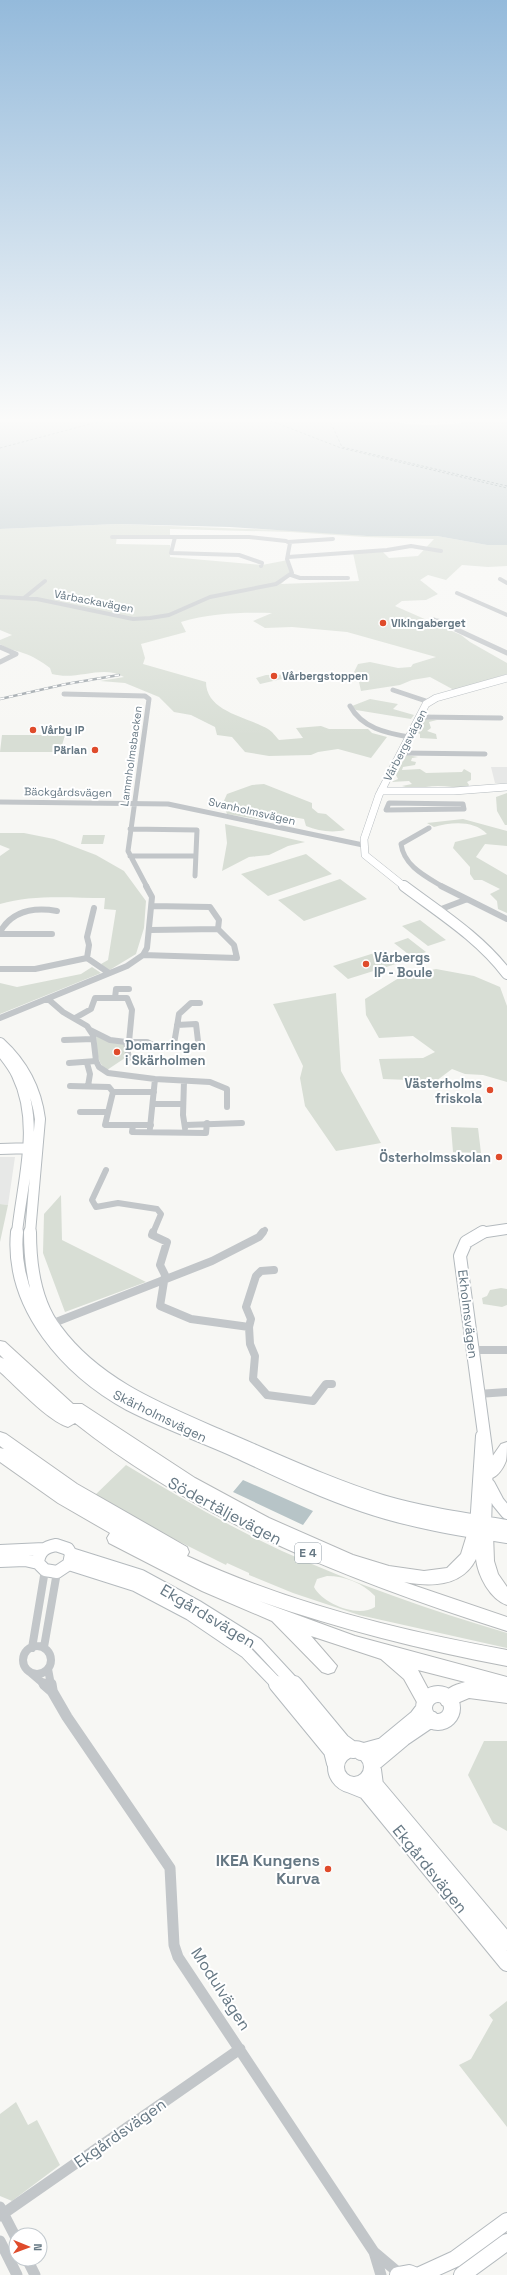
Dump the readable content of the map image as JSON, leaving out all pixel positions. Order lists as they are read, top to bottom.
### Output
{
  "streets": {
    "highway": ["Södertäljevägen", "E 4"],
    "street": [
      "Vårbackavägen",
      "Vårbergsvägen",
      "Lammholmsbacken",
      "Bäckgårdsvägen",
      "Svanholmsvägen",
      "Ekholmsvägen",
      "Skärholmsvägen",
      "Ekgårdsvägen",
      "Modulvägen"
    ]
  },
  "crossings": [
    ["Vårbergsvägen", "Svanholmsvägen"],
    ["Lammholmsbacken", "Bäckgårdsvägen"],
    ["Lammholmsbacken", "Svanholmsvägen"],
    ["Bäckgårdsvägen", "Svanholmsvägen"],
    ["Ekholmsvägen", "Skärholmsvägen"],
    ["Ekgårdsvägen", "Modulvägen"]
  ],
  "places": [
    "Vikingaberget",
    "Vårbergstoppen",
    "Vårby IP",
    "Pärlan",
    "Vårbergs IP - Boule",
    "Domarringen i Skärholmen",
    "Västerholms friskola",
    "Österholmsskolan",
    "IKEA Kungens Kurva"
  ],
  "north": "right"
}
